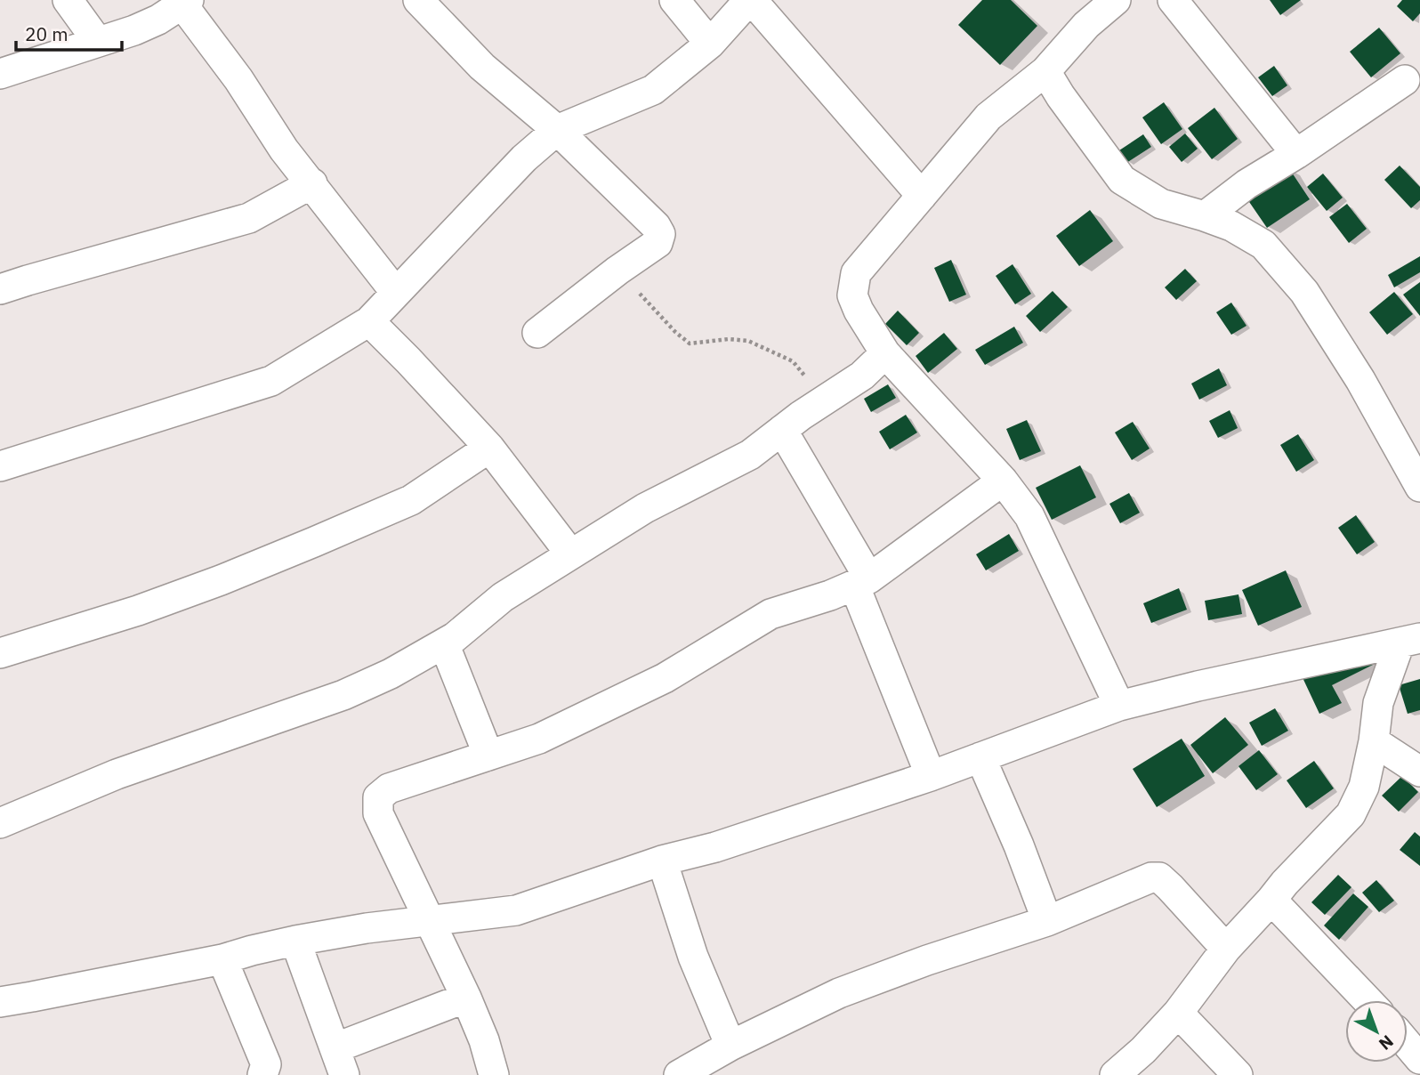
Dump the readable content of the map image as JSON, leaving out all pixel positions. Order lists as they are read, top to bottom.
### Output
{
  "scale_bar": "20 m",
  "north": "bottom right"
}
